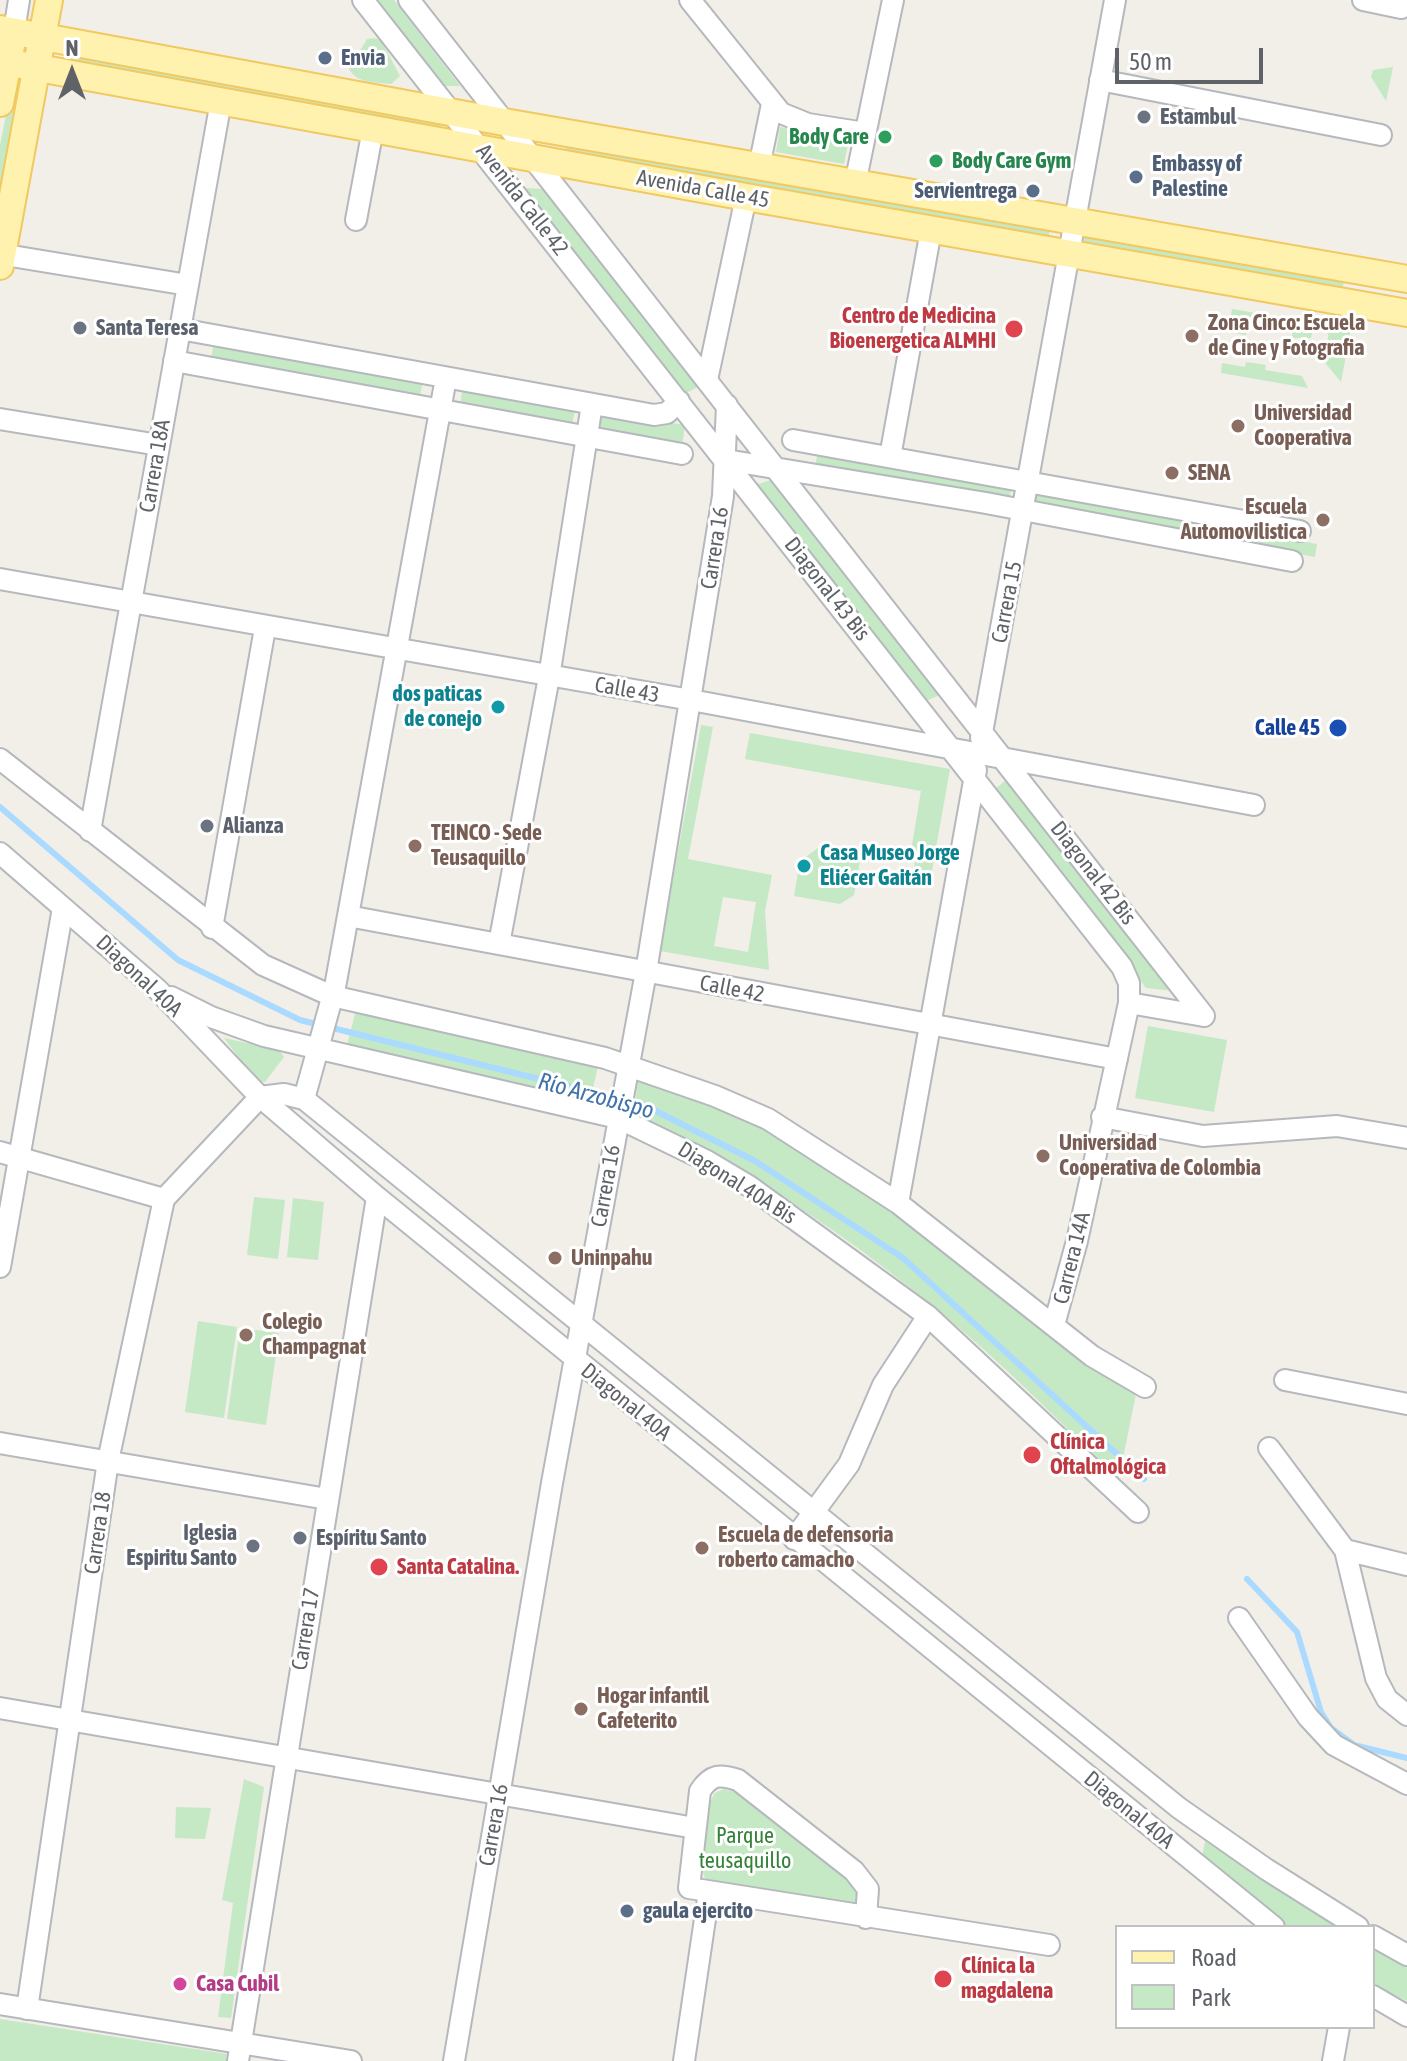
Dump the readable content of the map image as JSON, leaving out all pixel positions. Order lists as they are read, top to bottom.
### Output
{
  "streets": {
    "main road": ["Avenida Calle 45"],
    "street": [
      "Avenida Calle 42",
      "Carrera 18A",
      "Carrera 16",
      "Diagonal 43 Bis",
      "Carrera 15",
      "Calle 43",
      "Diagonal 42 Bis",
      "Diagonal 40A",
      "Calle 42",
      "Diagonal 40A Bis",
      "Carrera 14A",
      "Carrera 18",
      "Carrera 17"
    ]
  },
  "crossings": [
    ["Avenida Calle 45", "Avenida Calle 42"],
    ["Avenida Calle 45", "Carrera 18A"],
    ["Avenida Calle 45", "Carrera 15"],
    ["Avenida Calle 42", "Diagonal 43 Bis"],
    ["Carrera 18A", "Calle 43"],
    ["Carrera 16", "Diagonal 43 Bis"],
    ["Carrera 16", "Calle 43"],
    ["Carrera 16", "Diagonal 40A"],
    ["Carrera 16", "Calle 42"],
    ["Carrera 16", "Diagonal 40A Bis"],
    ["Diagonal 43 Bis", "Carrera 15"],
    ["Diagonal 43 Bis", "Calle 43"],
    ["Diagonal 43 Bis", "Diagonal 42 Bis"],
    ["Carrera 15", "Calle 43"],
    ["Carrera 15", "Diagonal 42 Bis"],
    ["Carrera 15", "Calle 42"],
    ["Calle 43", "Diagonal 42 Bis"],
    ["Diagonal 42 Bis", "Carrera 14A"],
    ["Diagonal 40A", "Diagonal 40A Bis"],
    ["Diagonal 40A", "Carrera 17"],
    ["Calle 42", "Carrera 14A"]
  ],
  "water": ["Río Arzobispo"],
  "parks": ["Parque teusaquillo"],
  "places": [
    "Envia",
    "Estambul",
    "Body Care",
    "Body Care Gym",
    "Embassy of Palestine",
    "Servientrega",
    "Santa Teresa",
    "Centro de Medicina Bioenergetica ALMHI",
    "Zona Cinco: Escuela de Cine y Fotografia",
    "Universidad Cooperativa",
    "SENA",
    "Escuela Automovilistica",
    "dos paticas de conejo",
    "Calle 45",
    "Alianza",
    "TEINCO - Sede Teusaquillo",
    "Casa Museo Jorge Eliécer Gaitán",
    "Universidad Cooperativa de Colombia",
    "Uninpahu",
    "Colegio Champagnat",
    "Clínica Oftalmológica",
    "Espíritu Santo",
    "Iglesia Espiritu Santo",
    "Escuela de defensoria roberto camacho",
    "Santa Catalina.",
    "Hogar infantil Cafeterito",
    "gaula ejercito",
    "Clínica la magdalena",
    "Casa Cubil"
  ],
  "legend": ["Road", "Park"],
  "scale_bar": "50 m",
  "north": "top"
}
